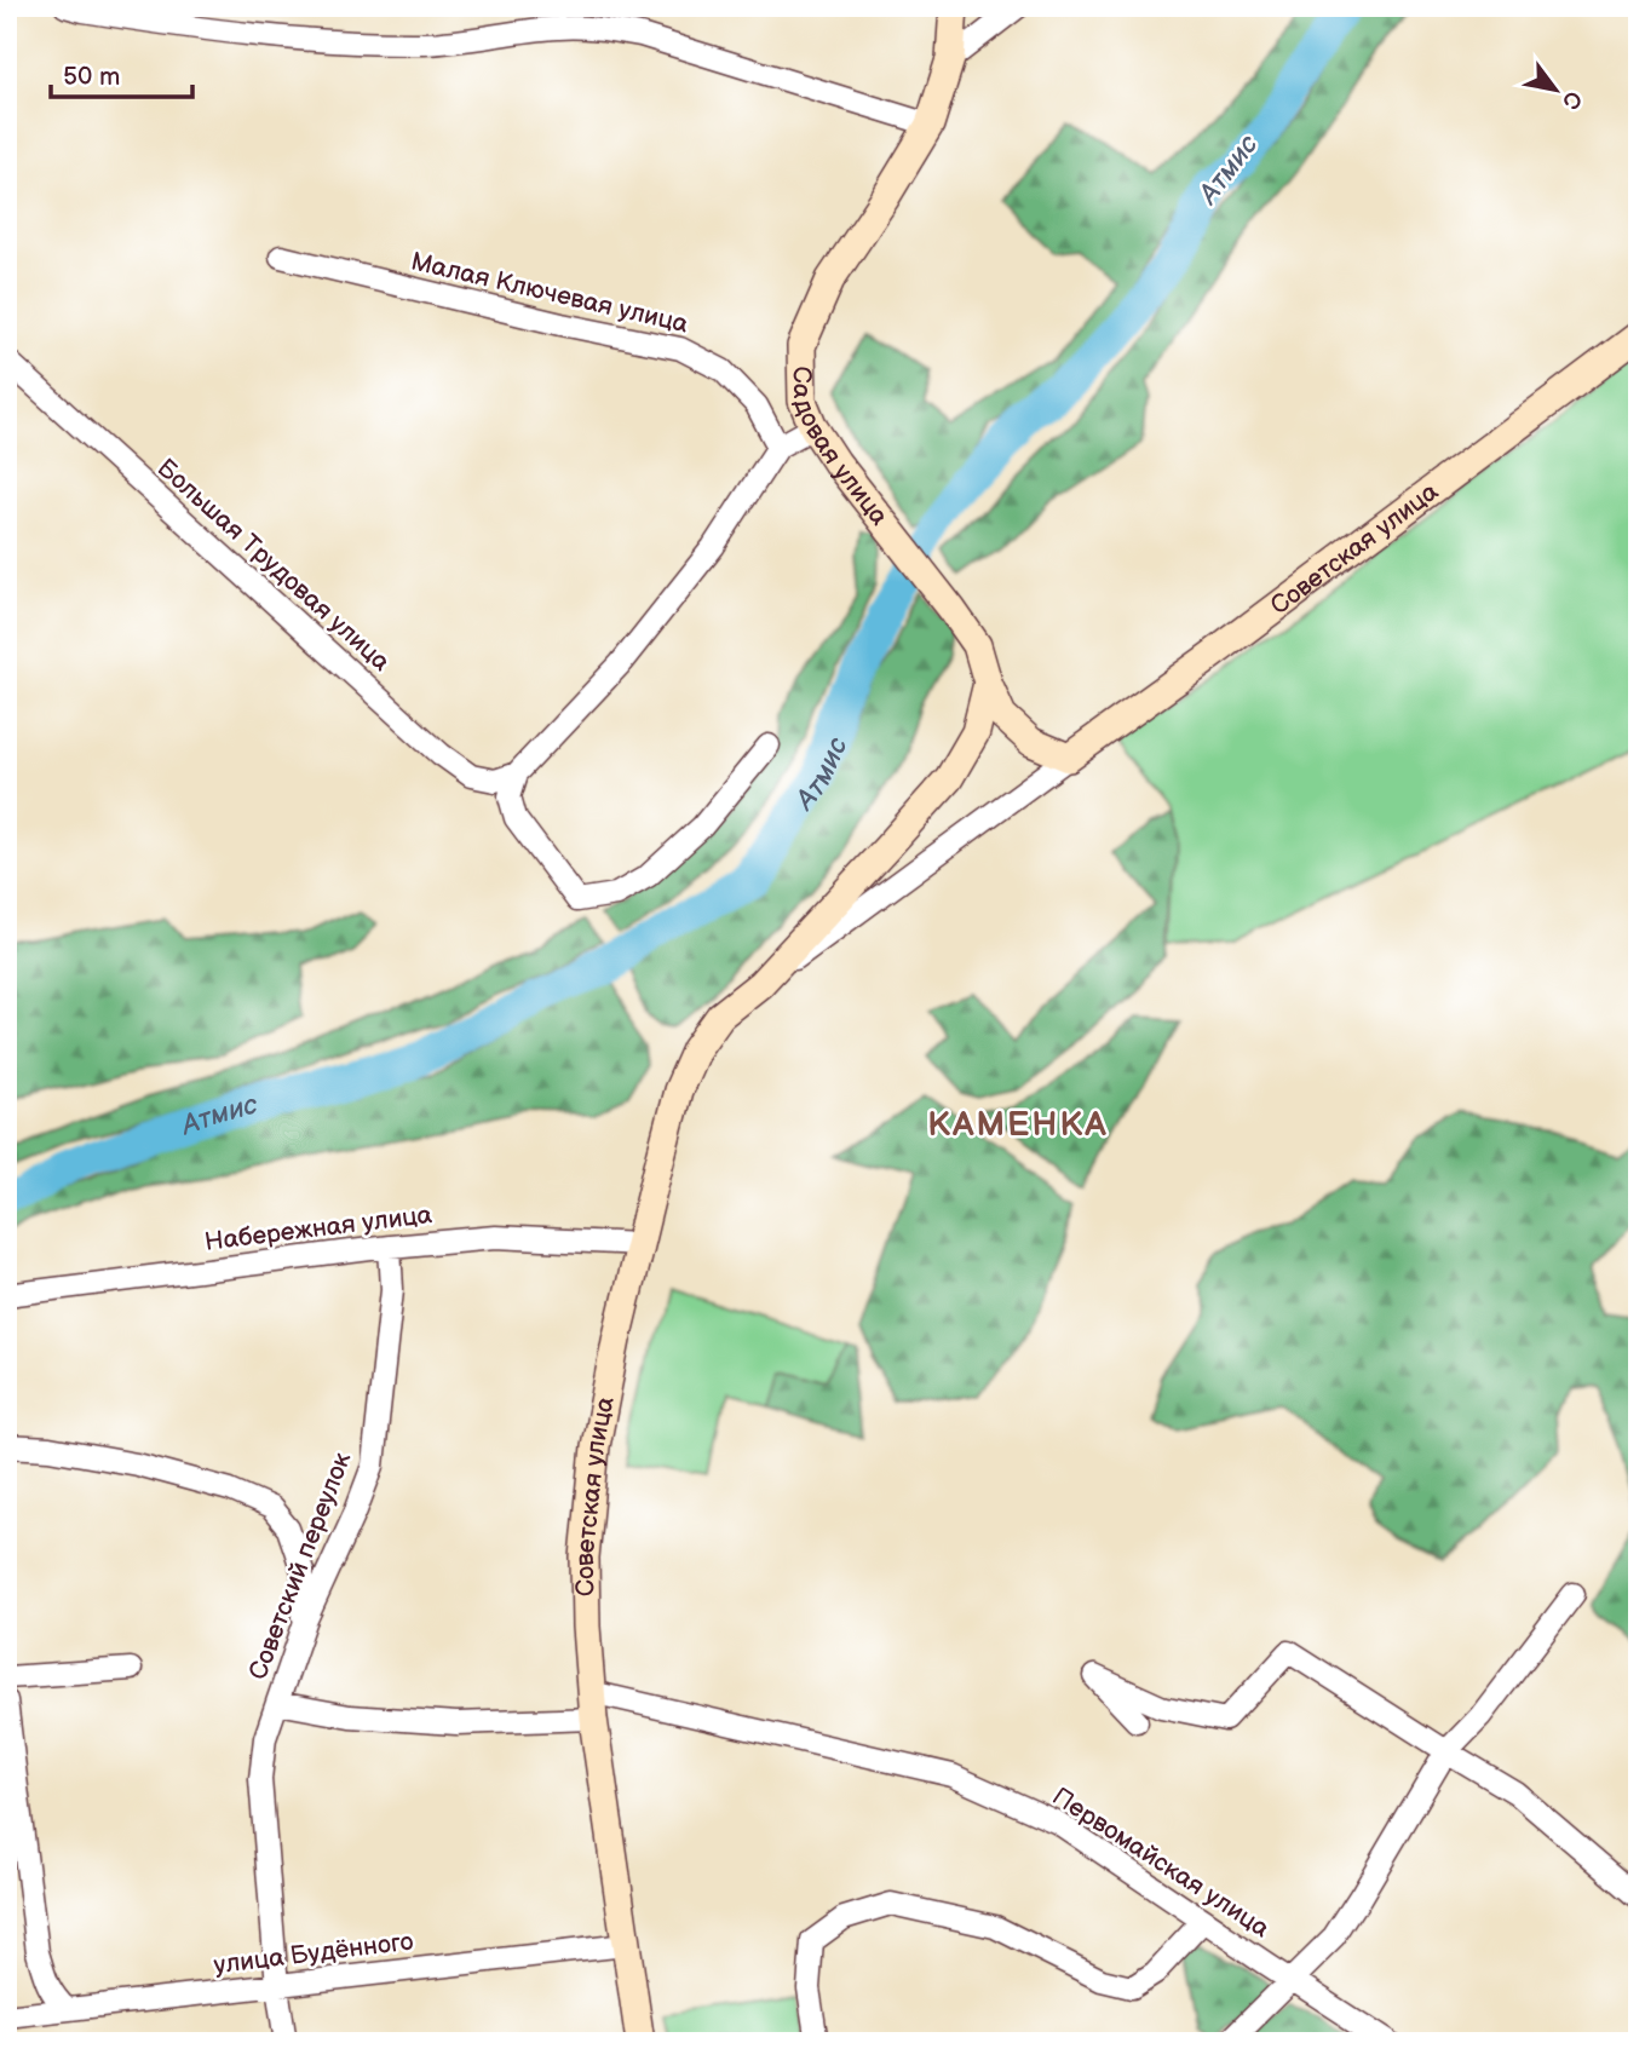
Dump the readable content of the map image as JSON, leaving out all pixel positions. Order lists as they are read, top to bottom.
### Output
{
  "streets": {
    "main road": ["Садовая улица", "Советская улица"],
    "street": [
      "Малая Ключевая улица",
      "Большая Трудовая улица",
      "Набережная улица",
      "Советский переулок",
      "Первомайская улица",
      "улица Будённого"
    ]
  },
  "crossings": [
    ["Садовая улица", "Советская улица"],
    ["Советская улица", "Набережная улица"],
    ["Советская улица", "Советский переулок"],
    ["Советская улица", "Первомайская улица"],
    ["Советская улица", "улица Будённого"],
    ["Набережная улица", "Советский переулок"],
    ["Советский переулок", "Первомайская улица"],
    ["Советский переулок", "улица Будённого"]
  ],
  "districts": ["КАМЕНКА"],
  "water": ["Атмис"],
  "scale_bar": "50 m",
  "north": "bottom right"
}
